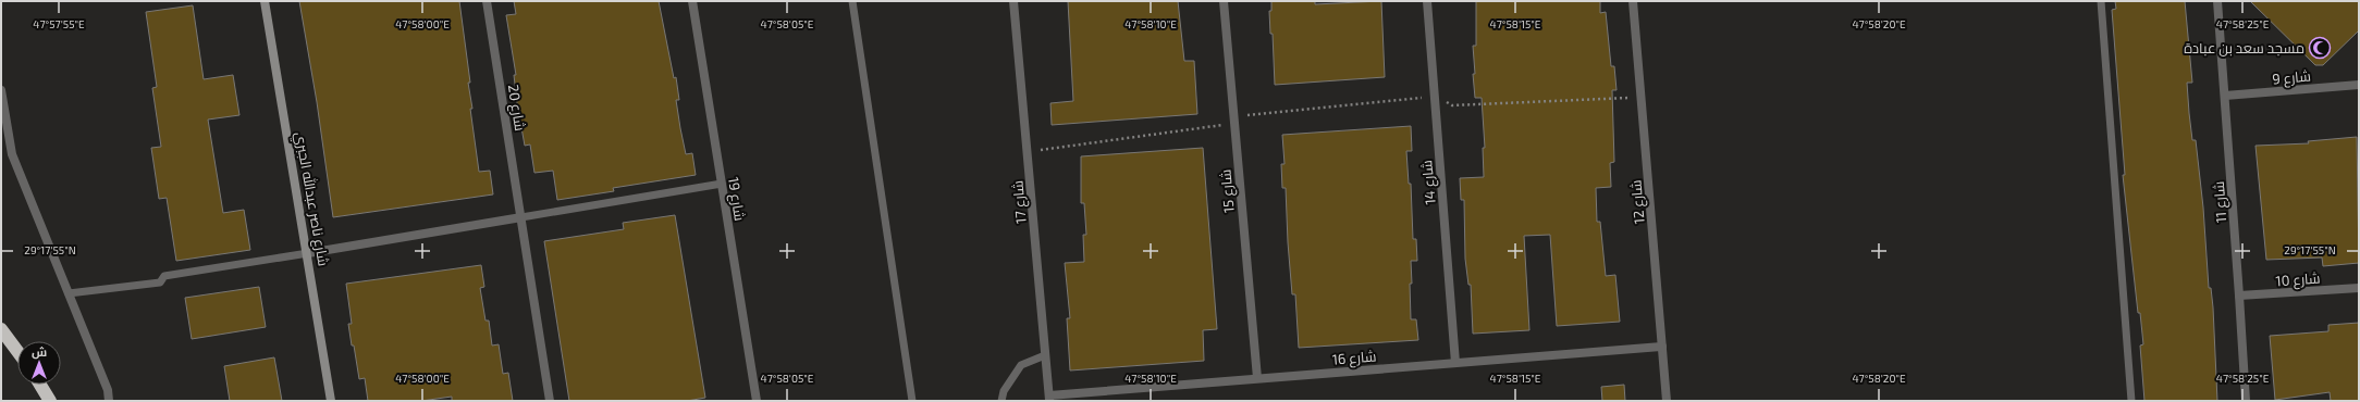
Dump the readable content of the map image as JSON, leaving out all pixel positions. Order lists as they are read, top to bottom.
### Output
{
  "streets": {
    "street": [
      "شارع 9",
      "شارع 20",
      "شارع 14",
      "شارع 15",
      "شارع ناصر عبدالله الجبري",
      "شارع 19",
      "شارع 17",
      "شارع 12",
      "شارع 11",
      "شارع 10",
      "شارع 16"
    ]
  },
  "crossings": [
    ["شارع 9", "شارع 11"],
    ["شارع 14", "شارع 16"],
    ["شارع 15", "شارع 16"],
    ["شارع 17", "شارع 16"],
    ["شارع 12", "شارع 16"],
    ["شارع 11", "شارع 10"]
  ],
  "places": {
    "mosque": ["مسجد سعد بن عبادة"]
  },
  "north": "top",
  "coordinates": [
    "47°57'55\"E",
    "47°58'00\"E",
    "47°58'05\"E",
    "47°58'10\"E",
    "47°58'15\"E",
    "47°58'20\"E",
    "47°58'25\"E",
    "29°17'55\"N"
  ]
}
